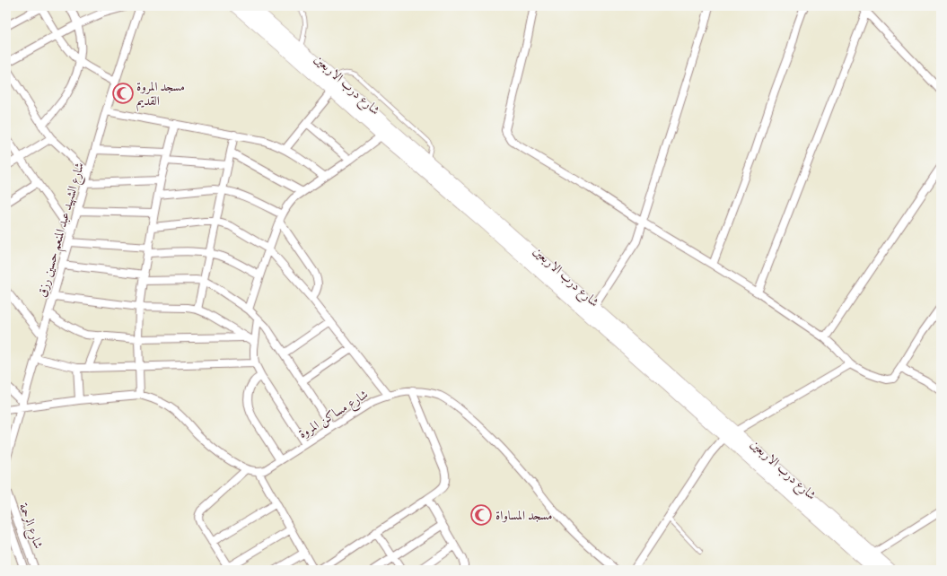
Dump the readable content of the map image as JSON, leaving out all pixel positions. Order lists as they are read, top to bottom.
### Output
{
  "streets": {
    "highway": ["شارع درب الاربعين"],
    "street": ["شارع الشهيد عبد المنعم حسين رزق", "شارع مساكن المروة", "شارع الرحمة"]
  },
  "places": {
    "mosque": ["مسجد المروة القديم", "مسجد المساواة"]
  }
}
